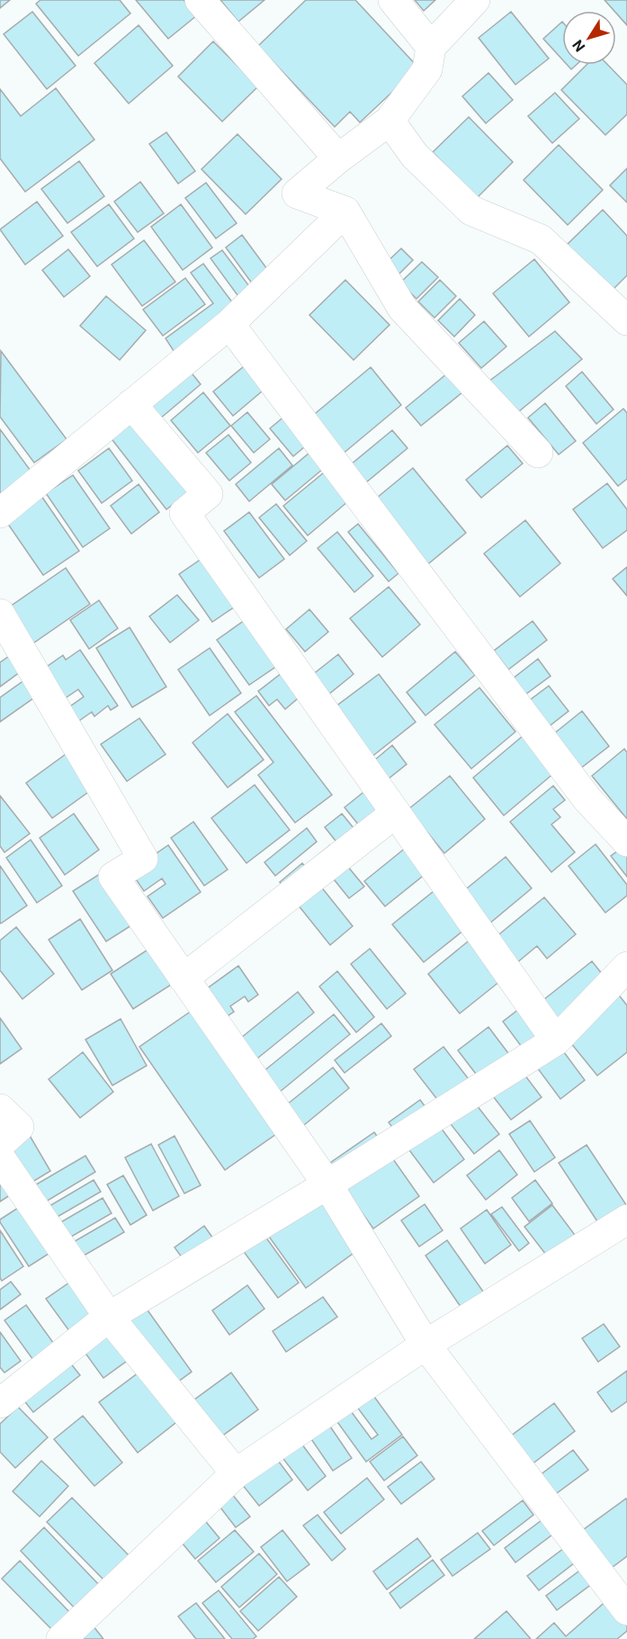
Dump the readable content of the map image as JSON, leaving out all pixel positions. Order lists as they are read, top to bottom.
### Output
{
  "north": "bottom left"
}
